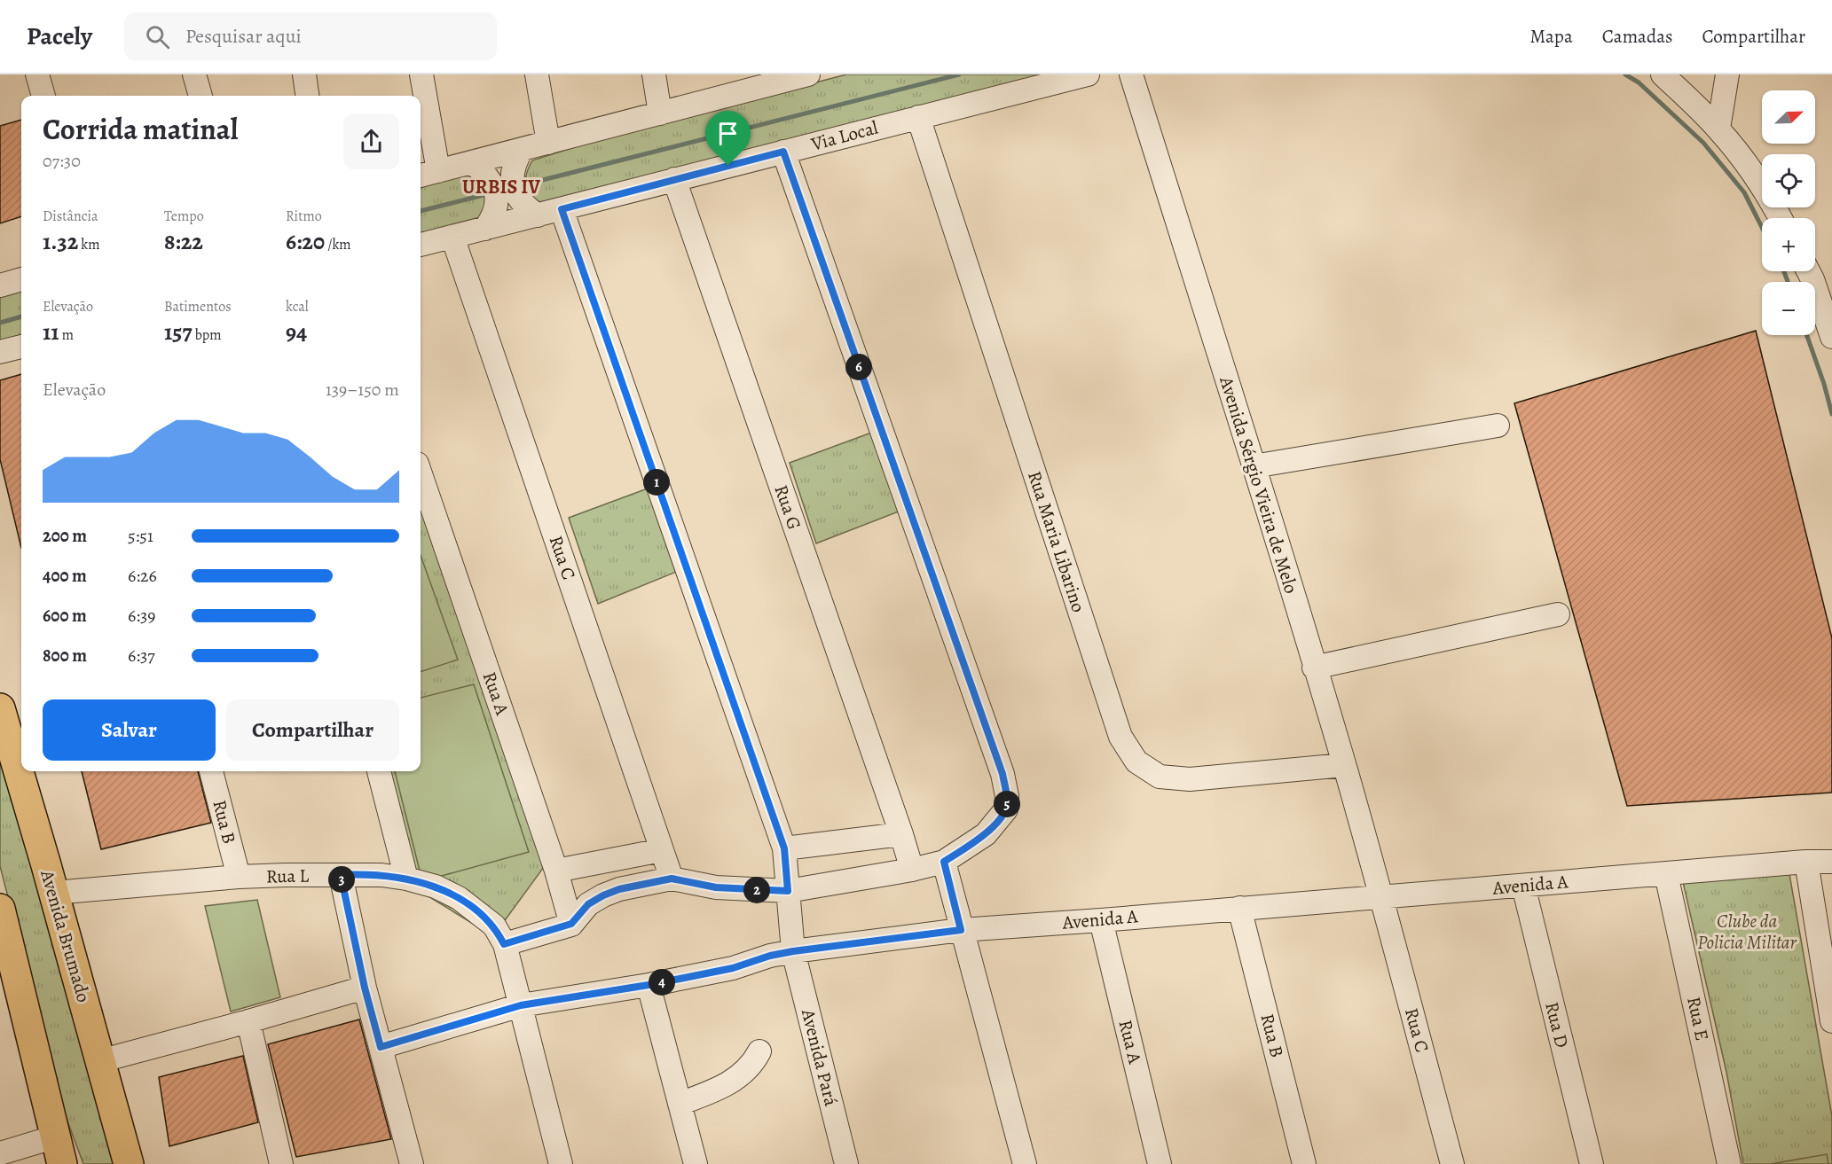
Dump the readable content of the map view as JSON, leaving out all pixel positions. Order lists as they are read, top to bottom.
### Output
{
  "streets": {
    "main road": ["Avenida Brumado"],
    "street": [
      "Via Local",
      "Avenida Sérgio Vieira de Melo",
      "Rua G",
      "Rua Maria Libarino",
      "Rua C",
      "Rua A",
      "Rua B",
      "Rua L",
      "Avenida A",
      "Rua E",
      "Rua D",
      "Avenida Pará"
    ]
  },
  "crossings": [
    ["Via Local", "Rua G"],
    ["Via Local", "Rua Maria Libarino"],
    ["Via Local", "Rua C"],
    ["Avenida Sérgio Vieira de Melo", "Rua Maria Libarino"],
    ["Avenida Sérgio Vieira de Melo", "Rua C"],
    ["Avenida Sérgio Vieira de Melo", "Avenida A"],
    ["Rua C", "Avenida A"],
    ["Rua A", "Avenida A"],
    ["Rua B", "Rua L"],
    ["Rua B", "Avenida A"],
    ["Rua L", "Avenida Brumado"],
    ["Avenida A", "Rua E"],
    ["Avenida A", "Rua D"],
    ["Avenida A", "Avenida Pará"]
  ],
  "districts": ["URBIS IV"],
  "parks": ["Clube da Policia Militar"],
  "north": "top right",
  "page": {
    "header": "Pacely",
    "search": "Pesquisar aqui",
    "nav": ["Mapa", "Camadas", "Compartilhar"],
    "map_buttons": ["+", "−"],
    "heading": ["Corrida matinal", "07:30"],
    "stats": [
      ["Distância", "1.32 km"],
      ["Tempo", "8:22"],
      ["Ritmo", "6:20 /km"],
      ["Elevação", "11 m"],
      ["Batimentos", "157 bpm"],
      ["kcal", "94"]
    ],
    "pins": [
      "6",
      "1",
      "5",
      "3",
      "2",
      "4"
    ],
    "chart": ["Elevação", "139–150 m"],
    "list": [
      {
        "name": "200 m",
        "note": "5:51"
      },
      {
        "name": "400 m",
        "note": "6:26"
      },
      {
        "name": "600 m",
        "note": "6:39"
      },
      {
        "name": "800 m",
        "note": "6:37"
      }
    ],
    "buttons": ["Salvar", "Compartilhar"]
  }
}
